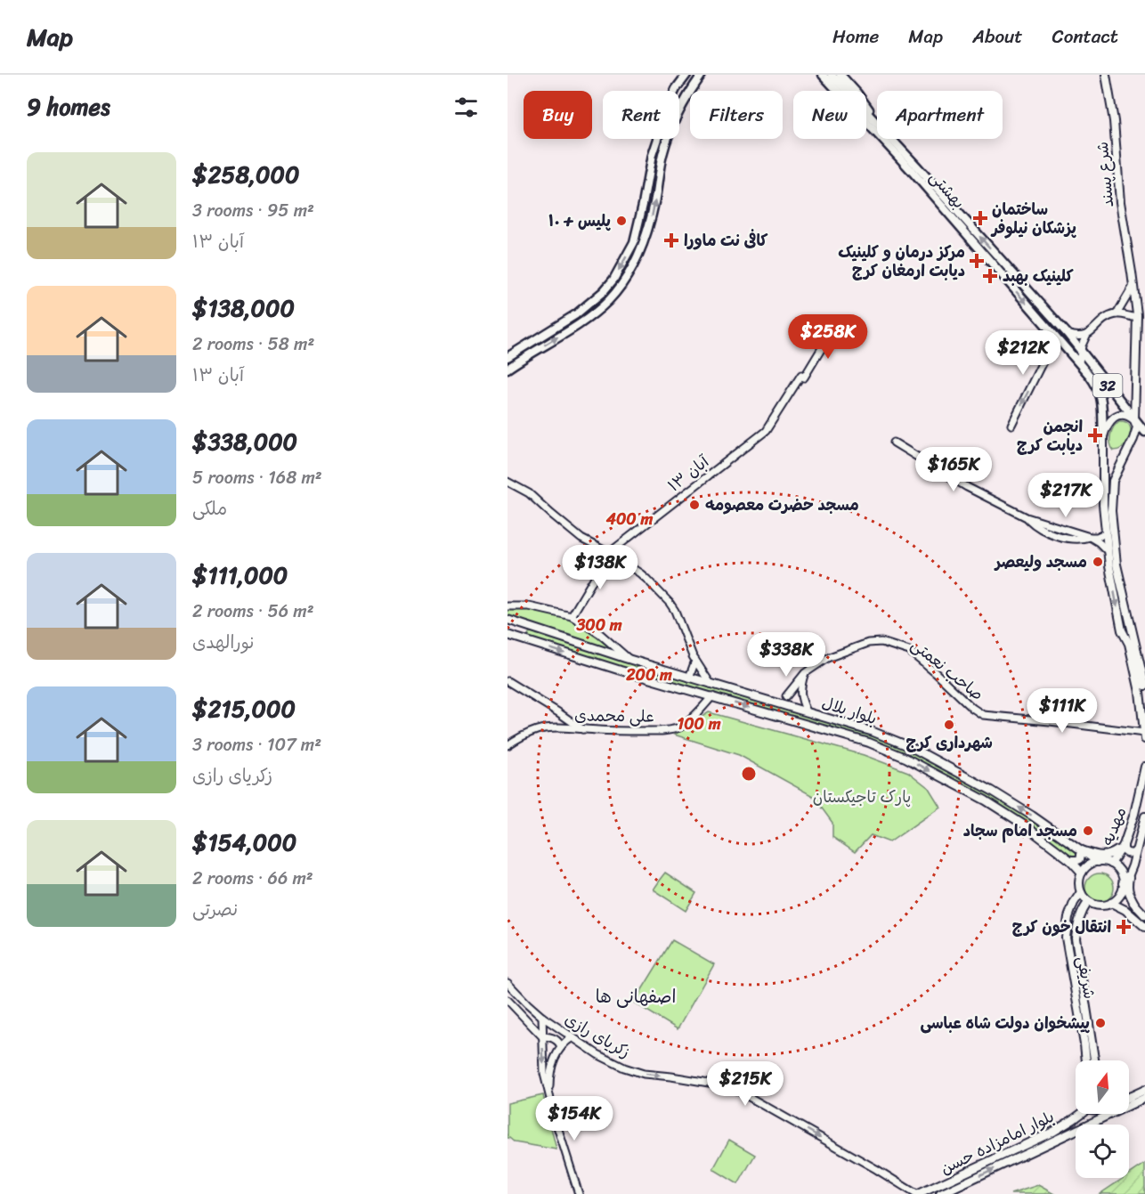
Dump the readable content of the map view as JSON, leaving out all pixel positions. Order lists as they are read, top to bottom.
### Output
{
  "streets": {
    "main road": [
      "شرع پسند",
      "بهشتى",
      "32",
      "بلوار بلال",
      "مهدیه",
      "شریفی",
      "بلوار امامزاده حسن"
    ],
    "street": [
      "۱۳ آبان",
      "صاحب نعمتی",
      "علی محمدی",
      "زکریای رازی"
    ]
  },
  "crossings": [
    ["شرع پسند", "بهشتى"],
    ["شرع پسند", "32"],
    ["بهشتى", "32"],
    ["بلوار بلال", "علی محمدی"],
    ["بلوار بلال", "مهدیه"],
    ["بلوار بلال", "شریفی"],
    ["مهدیه", "شریفی"],
    ["زکریای رازی", "بلوار امامزاده حسن"]
  ],
  "one_way": ["زکریای رازی"],
  "districts": ["اصفهانی ها"],
  "parks": ["پارک تاجیکستان"],
  "places": {
    "health": [
      "ساختمان پزشکان نیلوفر",
      "کافی نت ماورا",
      "مرکز درمان و کلینیک دیابت ارمغان کرج",
      "کلینیک بهبد",
      "انجمن دیابت کرج",
      "انتقال خون کرج"
    ],
    "other": [
      "پلیس + ۱۰",
      "مسجد حضرت معصومه",
      "مسجد ولیعصر",
      "شهرداری کرج",
      "مسجد امام سجاد",
      "پیشخوان دولت شاه عباسی"
    ]
  },
  "north": "top",
  "page": {
    "header": "Map",
    "nav": [
      "Home",
      "Map",
      "About",
      "Contact"
    ],
    "heading": "9 homes",
    "chip": [
      "Buy",
      "Rent",
      "Filters",
      "New",
      "Apartment"
    ],
    "list": [
      {
        "name": "$258,000",
        "note": "3 rooms · 95 m² · ۱۳ آبان"
      },
      {
        "name": "$138,000",
        "note": "2 rooms · 58 m² · ۱۳ آبان"
      },
      {
        "name": "$338,000",
        "note": "5 rooms · 168 m² · ملکی"
      },
      {
        "name": "$111,000",
        "note": "2 rooms · 56 m² · نورالهدی"
      },
      {
        "name": "$215,000",
        "note": "3 rooms · 107 m² · زکریای رازی"
      },
      {
        "name": "$154,000",
        "note": "2 rooms · 66 m² · نصرتی"
      }
    ],
    "price": [
      "$258K",
      "$212K",
      "$165K",
      "$217K",
      "$138K",
      "$338K",
      "$111K",
      "$215K",
      "$154K"
    ]
  },
  "rings": [
    "400 m",
    "300 m",
    "200 m",
    "100 m"
  ]
}
